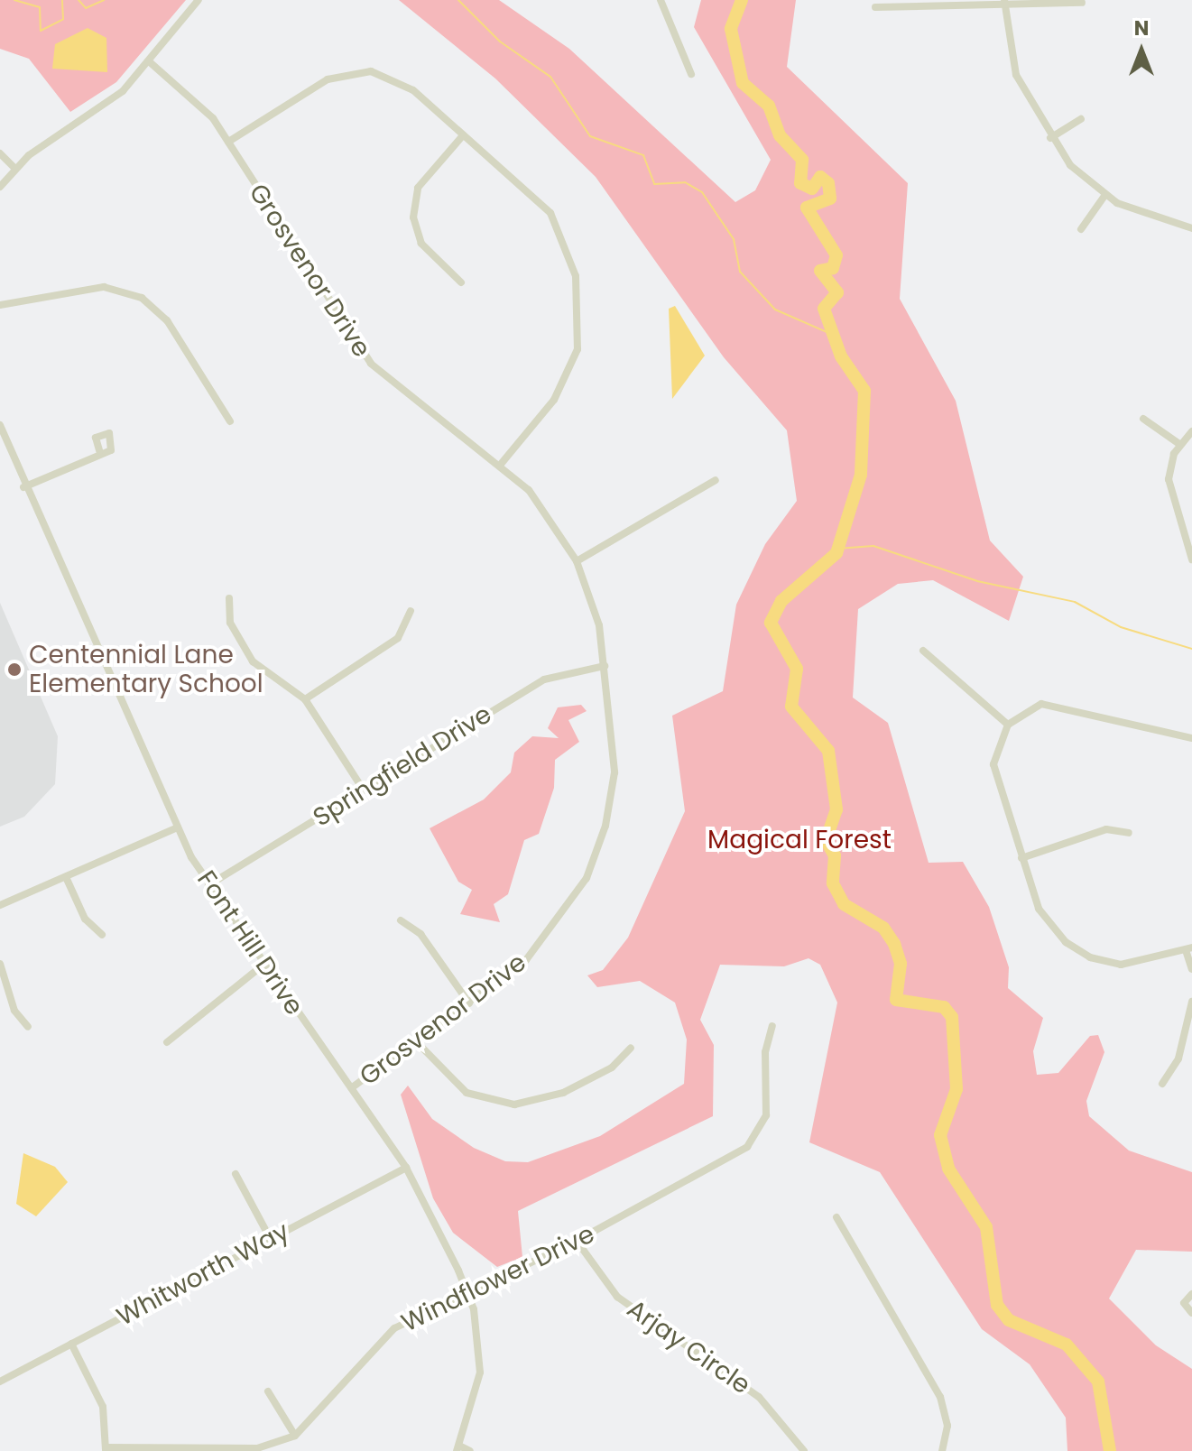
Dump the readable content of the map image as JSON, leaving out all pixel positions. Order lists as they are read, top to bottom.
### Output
{
  "streets": {
    "street": [
      "Grosvenor Drive",
      "Springfield Drive",
      "Font Hill Drive",
      "Whitworth Way",
      "Windflower Drive",
      "Arjay Circle"
    ]
  },
  "crossings": [
    ["Grosvenor Drive", "Springfield Drive"],
    ["Grosvenor Drive", "Font Hill Drive"],
    ["Springfield Drive", "Font Hill Drive"],
    ["Font Hill Drive", "Whitworth Way"],
    ["Font Hill Drive", "Windflower Drive"],
    ["Windflower Drive", "Arjay Circle"]
  ],
  "parks": ["Magical Forest"],
  "places": ["Centennial Lane Elementary School"],
  "north": "top"
}
